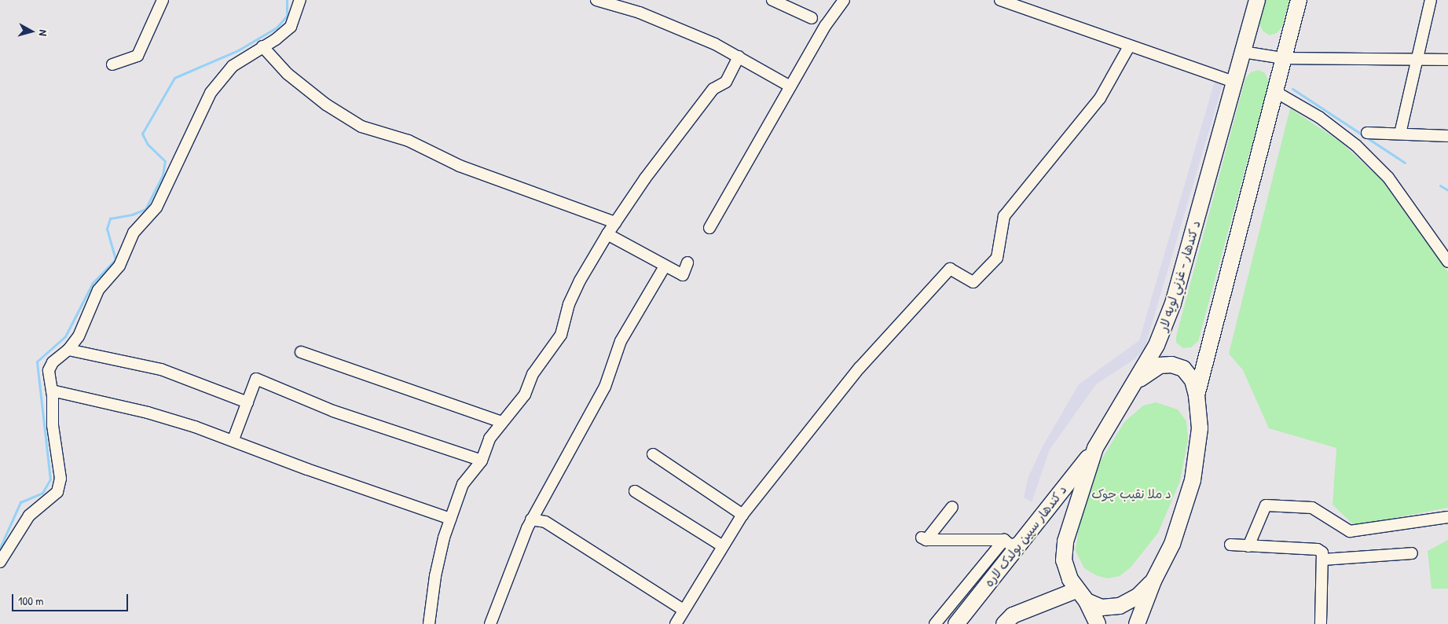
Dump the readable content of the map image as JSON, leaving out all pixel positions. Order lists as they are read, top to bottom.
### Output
{
  "streets": {
    "highway": ["د کندهار - غزني لويه لار", "د کندهار سپین بولدک لاره"]
  },
  "crossings": [
    ["د کندهار - غزني لويه لار", "د کندهار سپین بولدک لاره"]
  ],
  "parks": ["د ملا نقيب چوک"],
  "scale_bar": "100 m",
  "north": "right"
}
